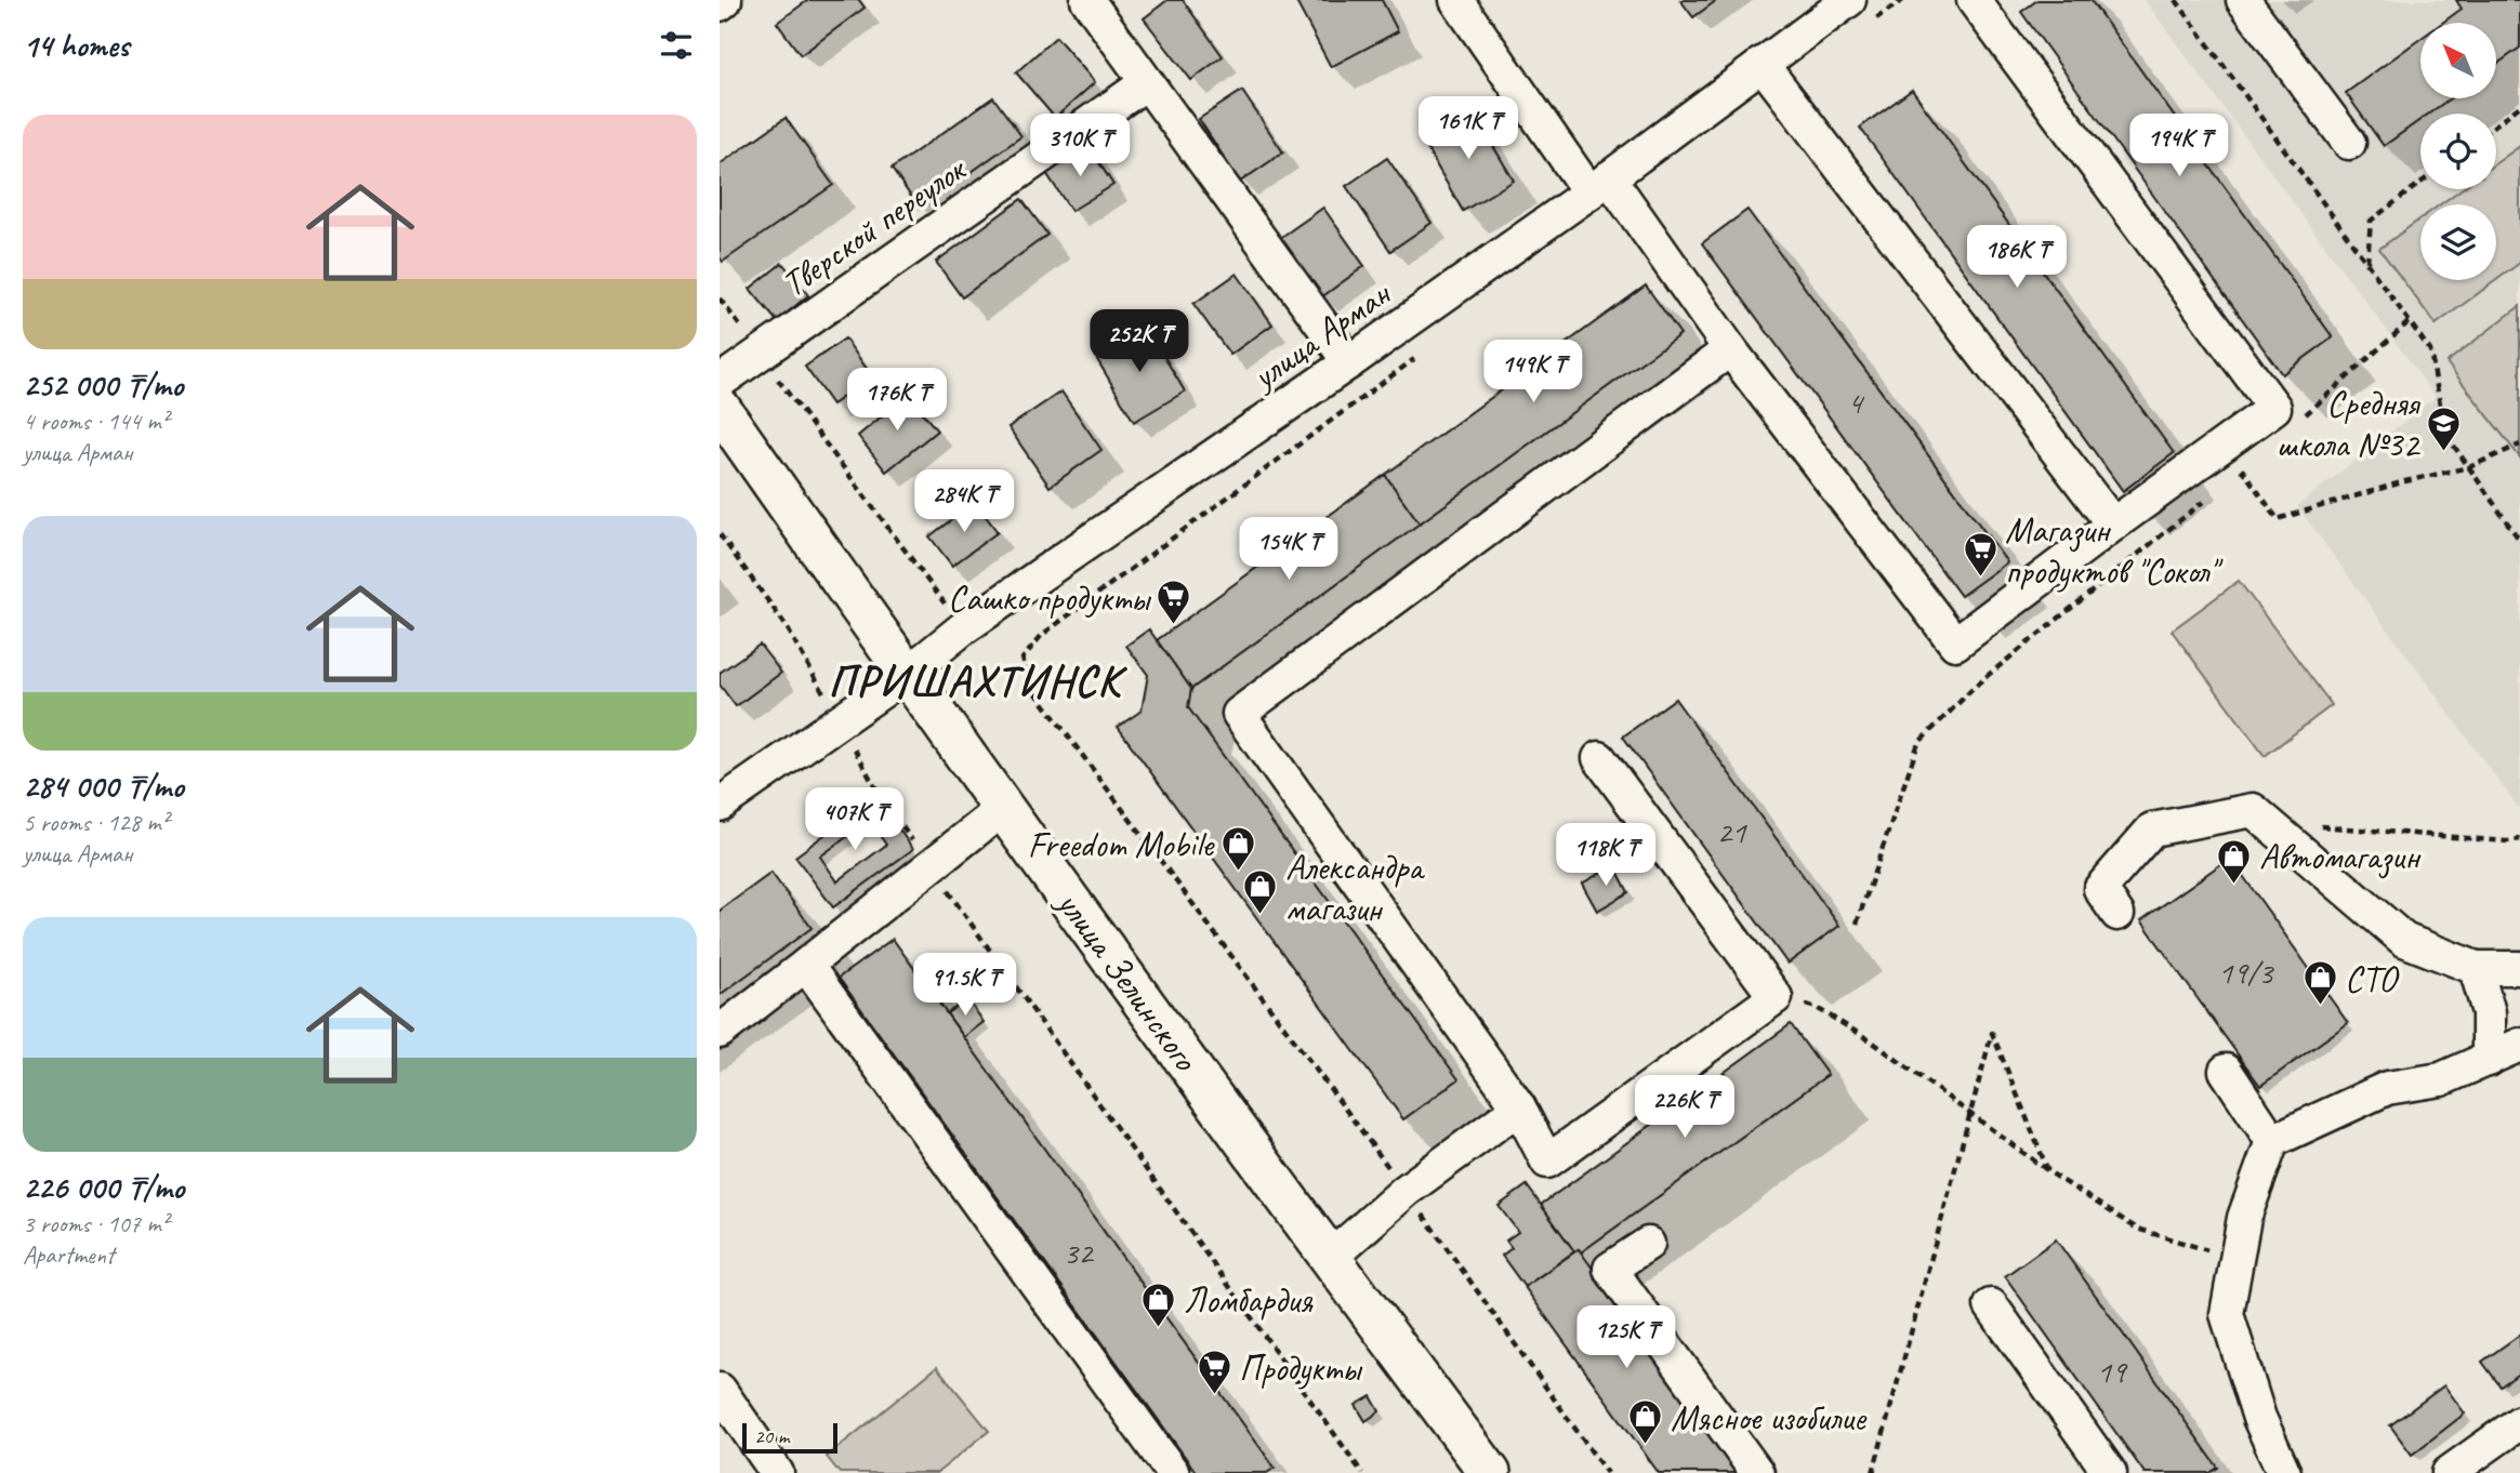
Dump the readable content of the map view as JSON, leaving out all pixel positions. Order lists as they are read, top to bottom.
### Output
{
  "streets": {
    "main road": ["улица Зелинского"],
    "street": ["Тверской переулок", "улица Арман"]
  },
  "crossings": [
    ["улица Арман", "улица Зелинского"]
  ],
  "districts": ["ПРИШАХТИНСК"],
  "places": {
    "school or university": ["Средняя школа №32"],
    "supermarket": ["Магазин продуктов \"Сокол\"", "Сашко продукты", "Продукты"],
    "shop": [
      "Freedom Mobile",
      "Автомагазин",
      "Александра магазин",
      "СТО",
      "Ломбардия",
      "Мясное изобилие"
    ]
  },
  "house_numbers": [
    "4",
    "21",
    "19/3",
    "32",
    "19"
  ],
  "scale_bar": "20 m",
  "north": "top left",
  "page": {
    "heading": "14 homes",
    "list": [
      {
        "name": "252 000 ₸/mo",
        "note": "4 rooms · 144 m² · улица Арман"
      },
      {
        "name": "284 000 ₸/mo",
        "note": "5 rooms · 128 m² · улица Арман"
      },
      {
        "name": "226 000 ₸/mo",
        "note": "3 rooms · 107 m² · Apartment"
      }
    ],
    "price": [
      "161K ₸",
      "310K ₸",
      "194K ₸",
      "186K ₸",
      "252K ₸",
      "149K ₸",
      "176K ₸",
      "284K ₸",
      "154K ₸",
      "407K ₸",
      "118K ₸",
      "91.5K ₸",
      "226K ₸",
      "125K ₸"
    ],
    "scale": "20 m"
  }
}
